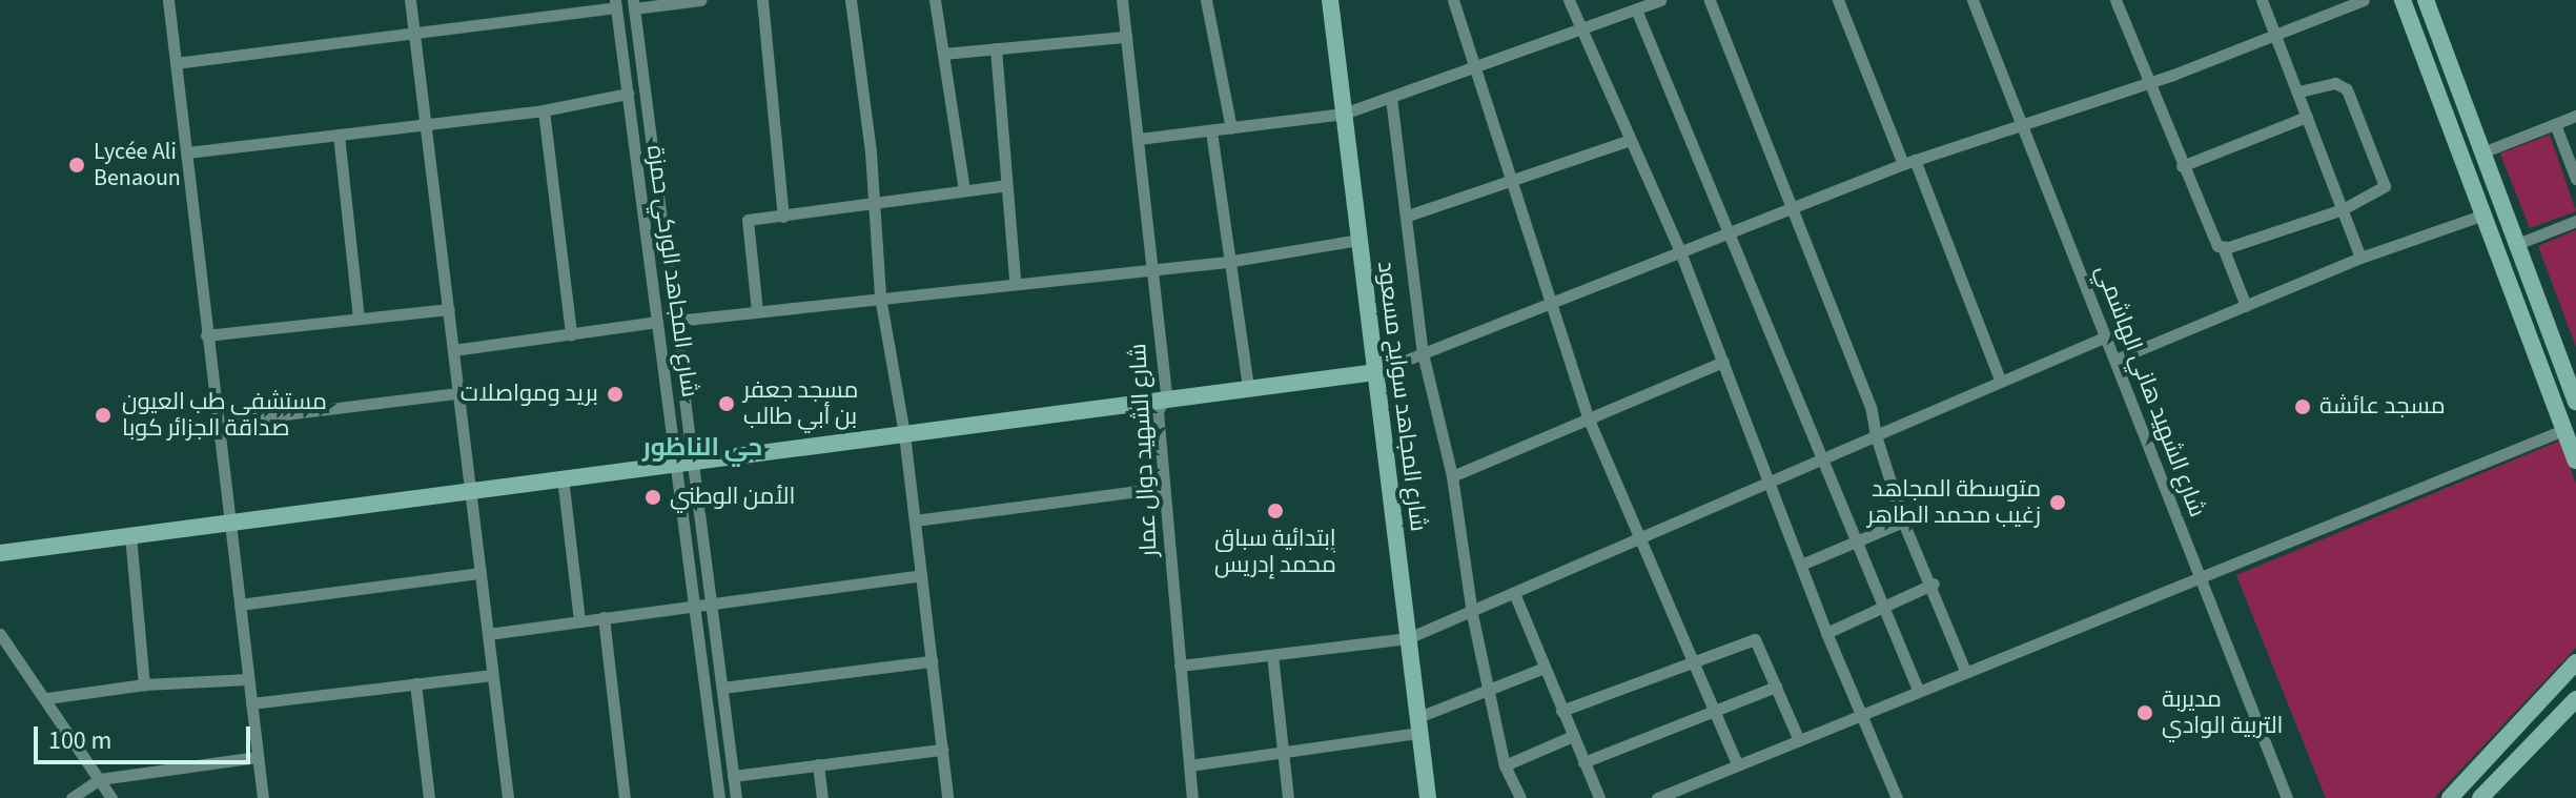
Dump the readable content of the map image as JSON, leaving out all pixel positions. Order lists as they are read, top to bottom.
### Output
{
  "streets": {
    "street": [
      "شارع المجاهد الوركي حمزة",
      "شارع الشهيد هاني الهاشمي",
      "شارع المجاهد سوايح مسعود",
      "شارع الشهيد دوال عمار"
    ]
  },
  "districts": ["حي الناظور"],
  "places": [
    "Lycée Ali Benaoun",
    "بريد ومواصلات",
    "مسجد جعفر بن أبي طالب",
    "مسجد عائشة",
    "مستشفى طب العيون صداقة الجزائر كوبا",
    "الأمن الوطني",
    "متوسطة المجاهد زغيب محمد الطاهر",
    "إبتدائية سباق محمد إدريس",
    "مديربة التربية الوادي"
  ],
  "scale_bar": "100 m"
}
